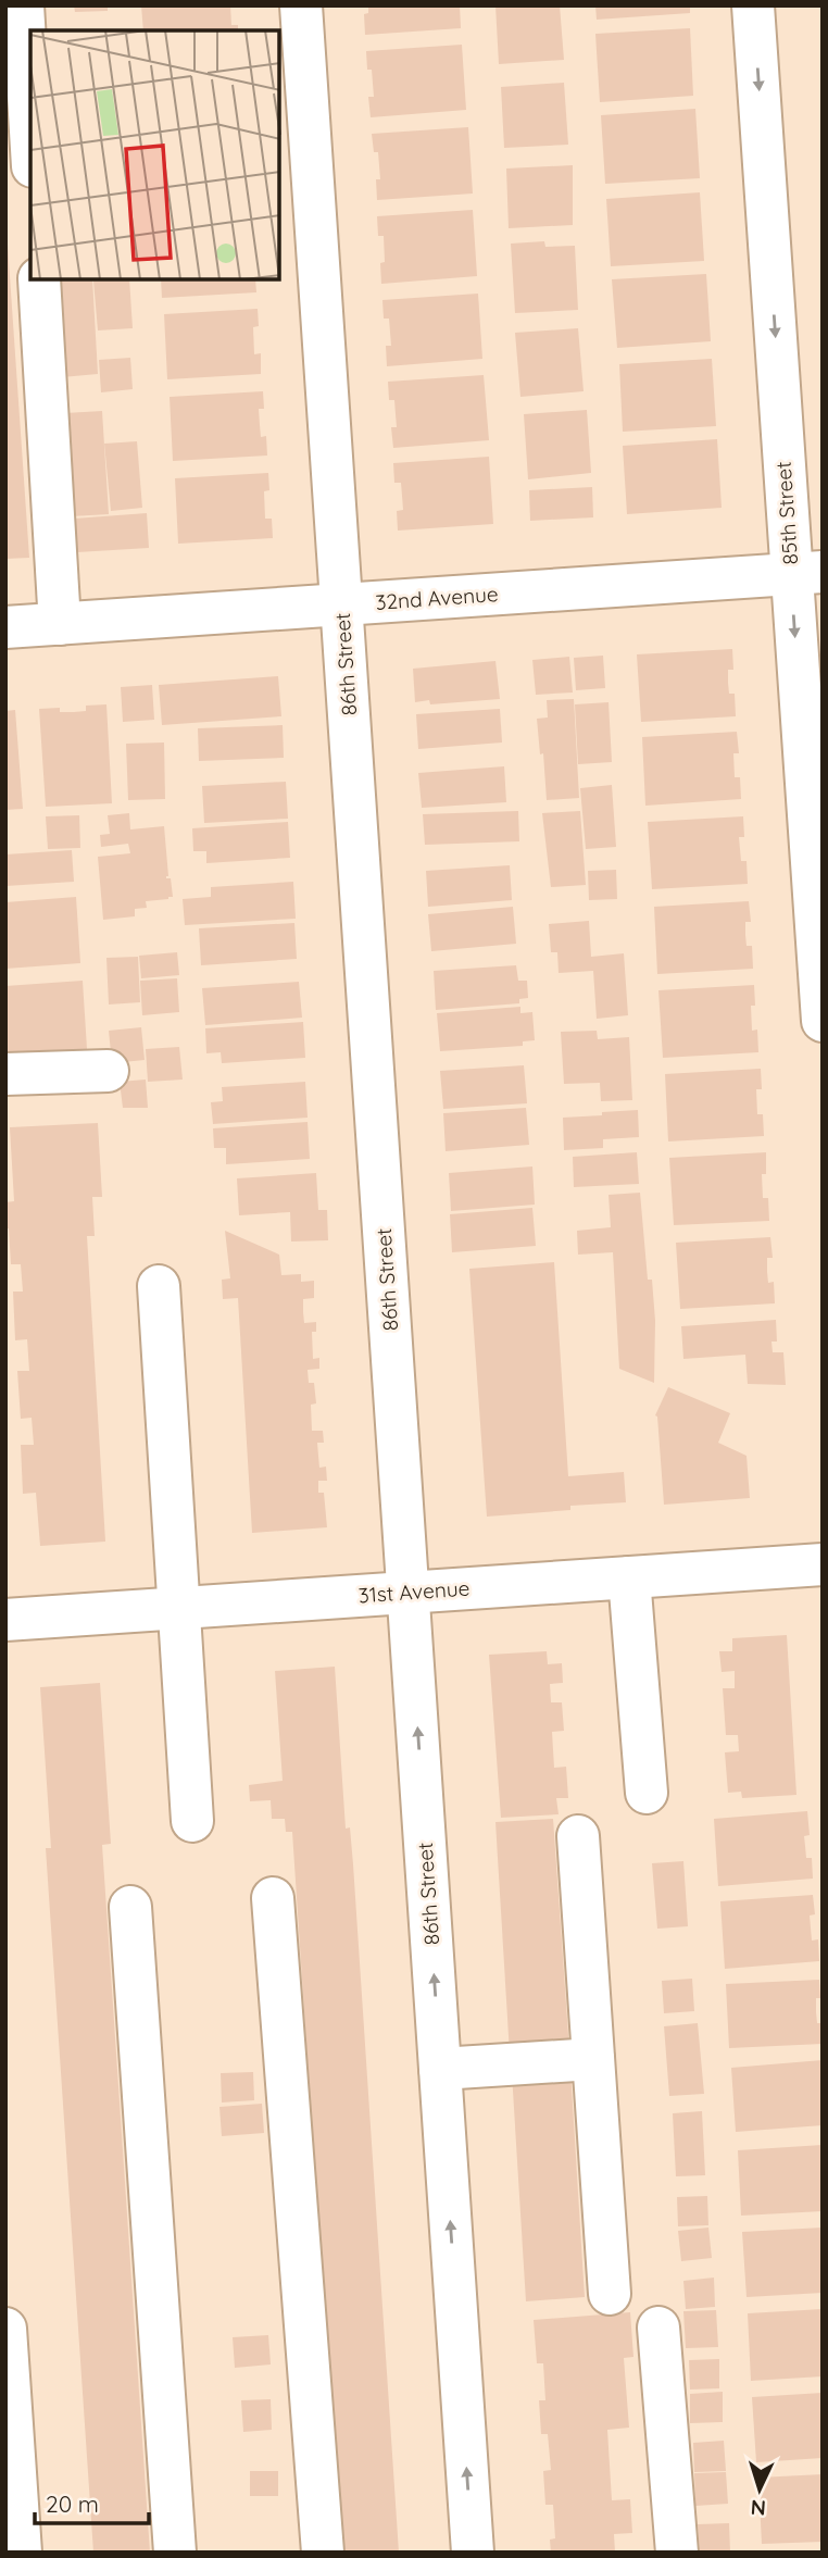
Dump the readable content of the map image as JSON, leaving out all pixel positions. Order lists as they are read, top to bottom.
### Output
{
  "streets": {
    "street": [
      "85th Street",
      "32nd Avenue",
      "86th Street",
      "31st Avenue"
    ]
  },
  "crossings": [
    ["85th Street", "32nd Avenue"],
    ["32nd Avenue", "86th Street"],
    ["86th Street", "31st Avenue"]
  ],
  "one_way": ["85th Street"],
  "scale_bar": "20 m",
  "north": "bottom"
}
